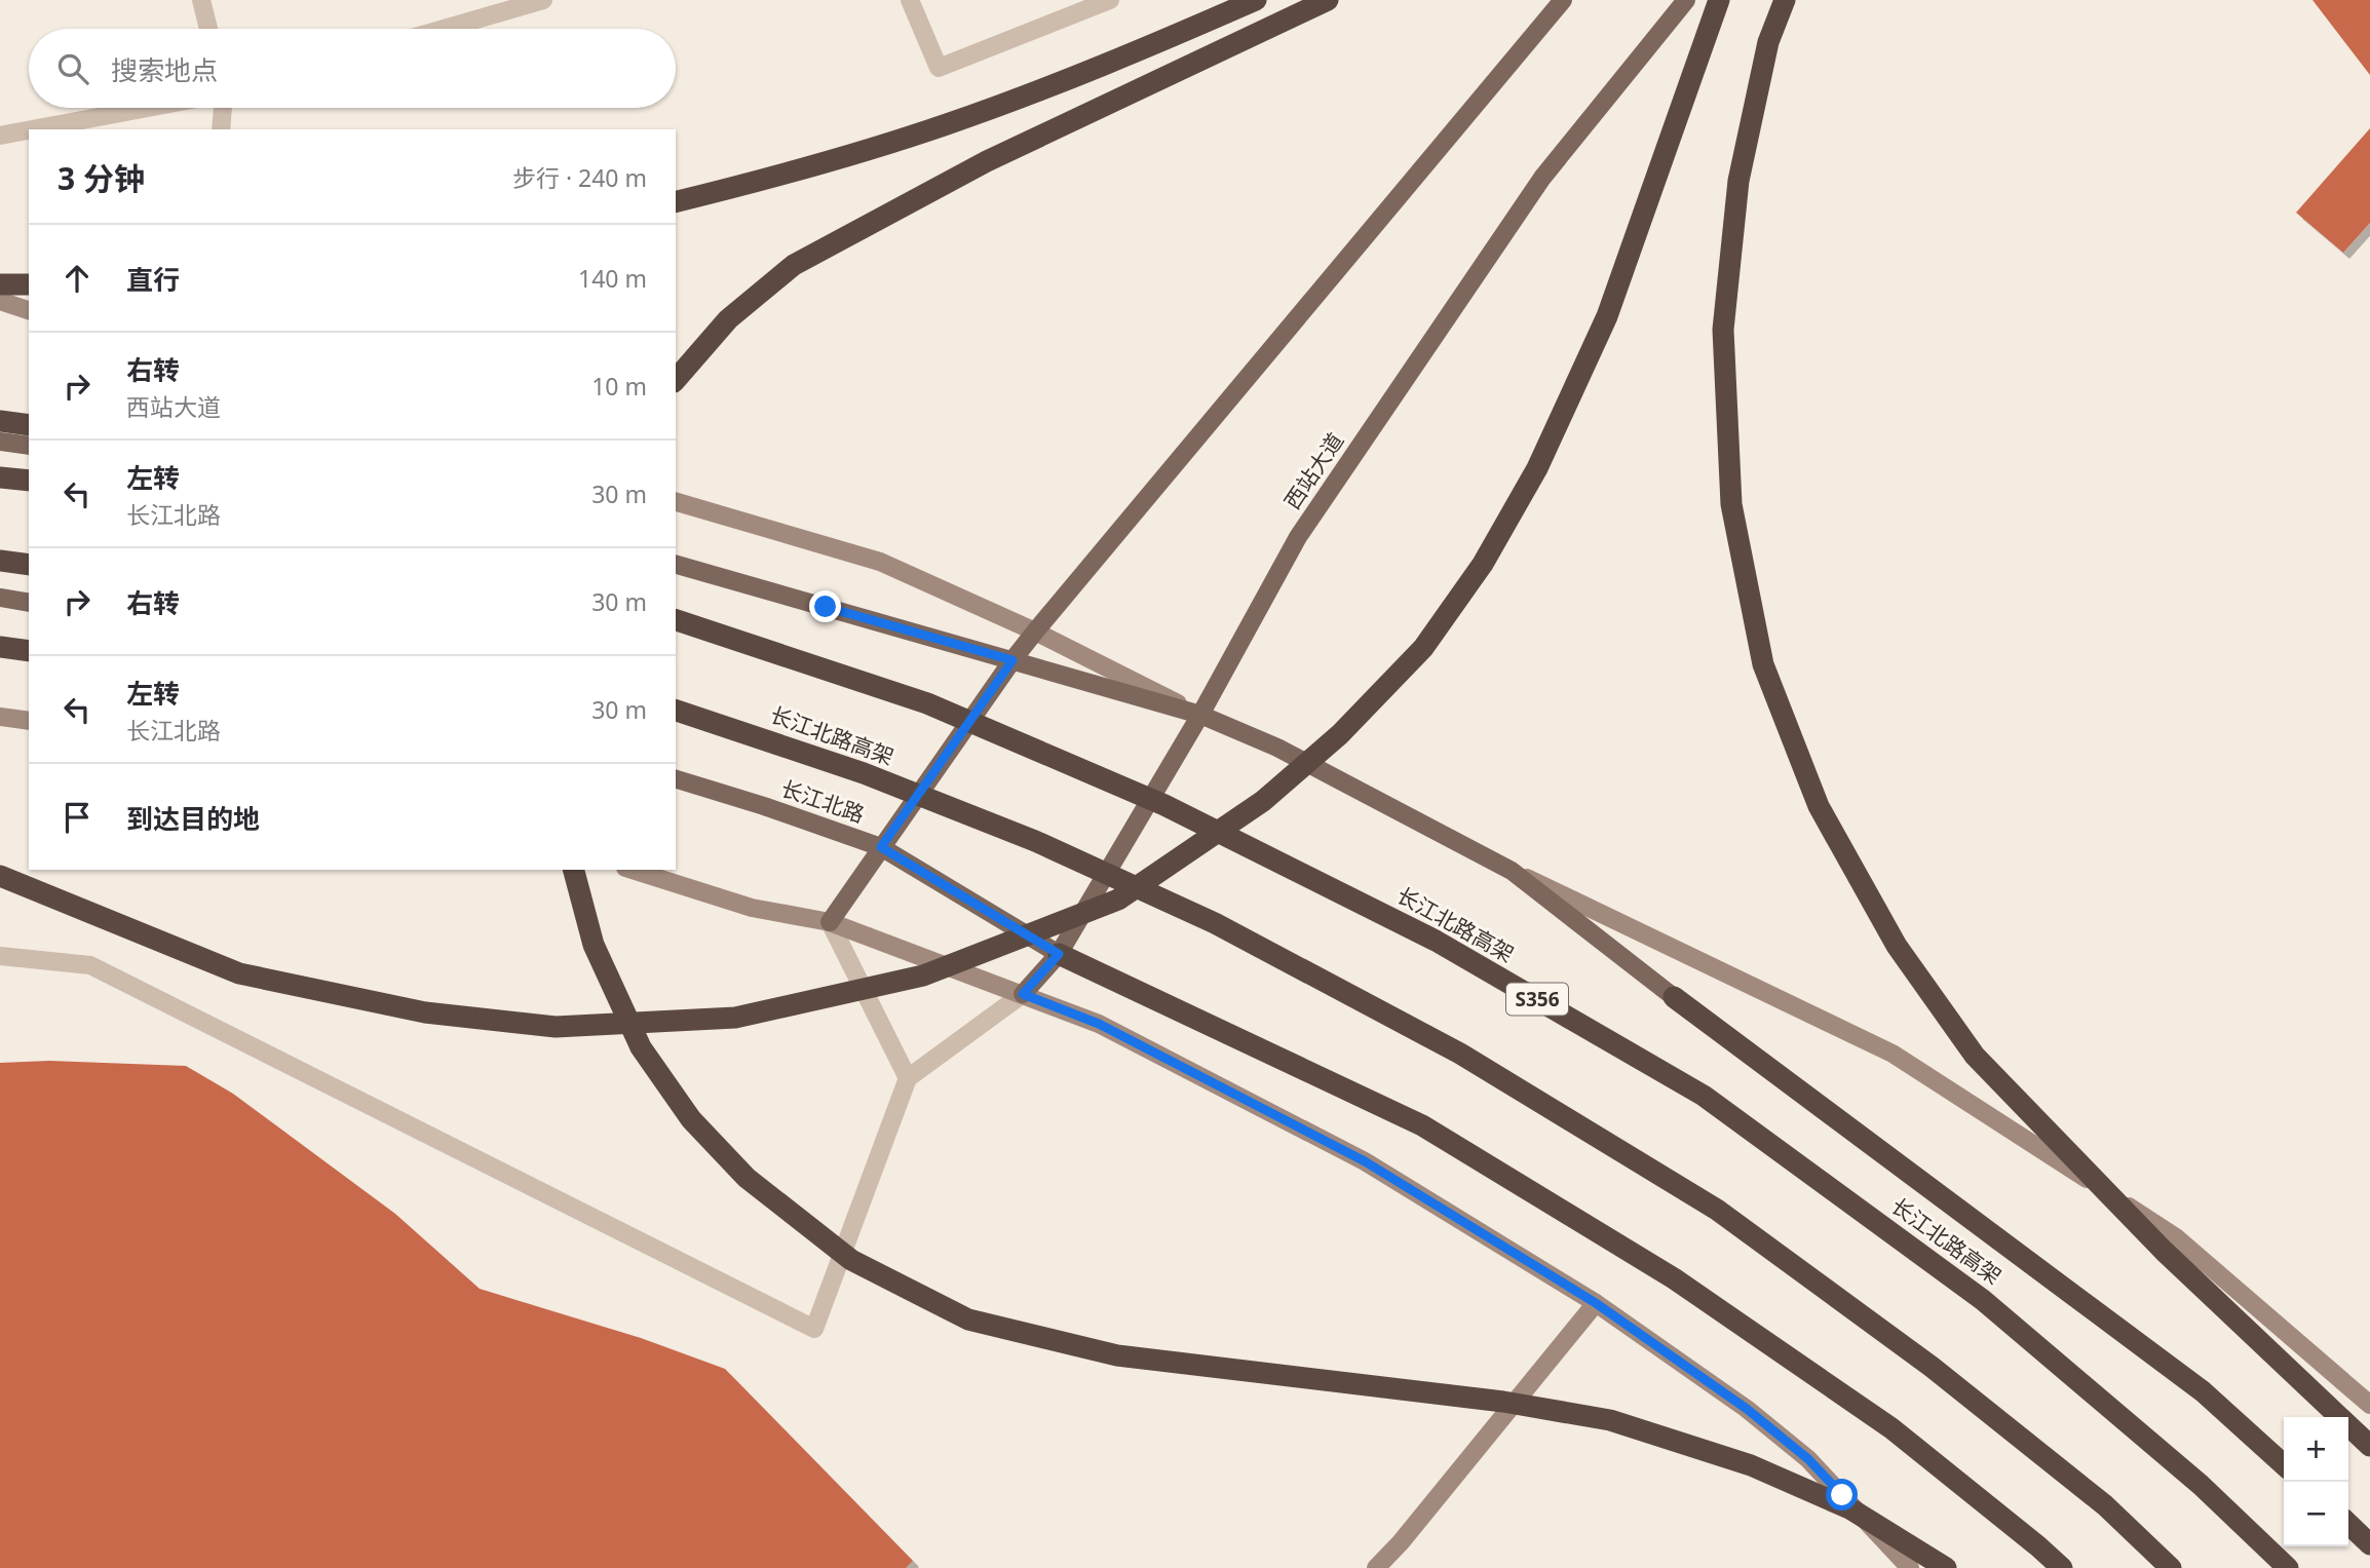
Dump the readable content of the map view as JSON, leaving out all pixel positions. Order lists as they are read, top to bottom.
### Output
{
  "streets": {
    "highway": ["长江北路高架", "S356"],
    "main road": ["西站大道", "长江北路"]
  },
  "crossings": [
    ["西站大道", "长江北路"]
  ],
  "page": {
    "search": "搜索地点",
    "heading": ["3 分钟", "步行 · 240 m"],
    "list": [
      ["直行", "140 m"],
      ["右转", "西站大道", "10 m"],
      ["左转", "长江北路", "30 m"],
      ["右转", "30 m"],
      ["左转", "长江北路", "30 m"],
      "到达目的地"
    ],
    "map_buttons": ["+", "−"]
  }
}
